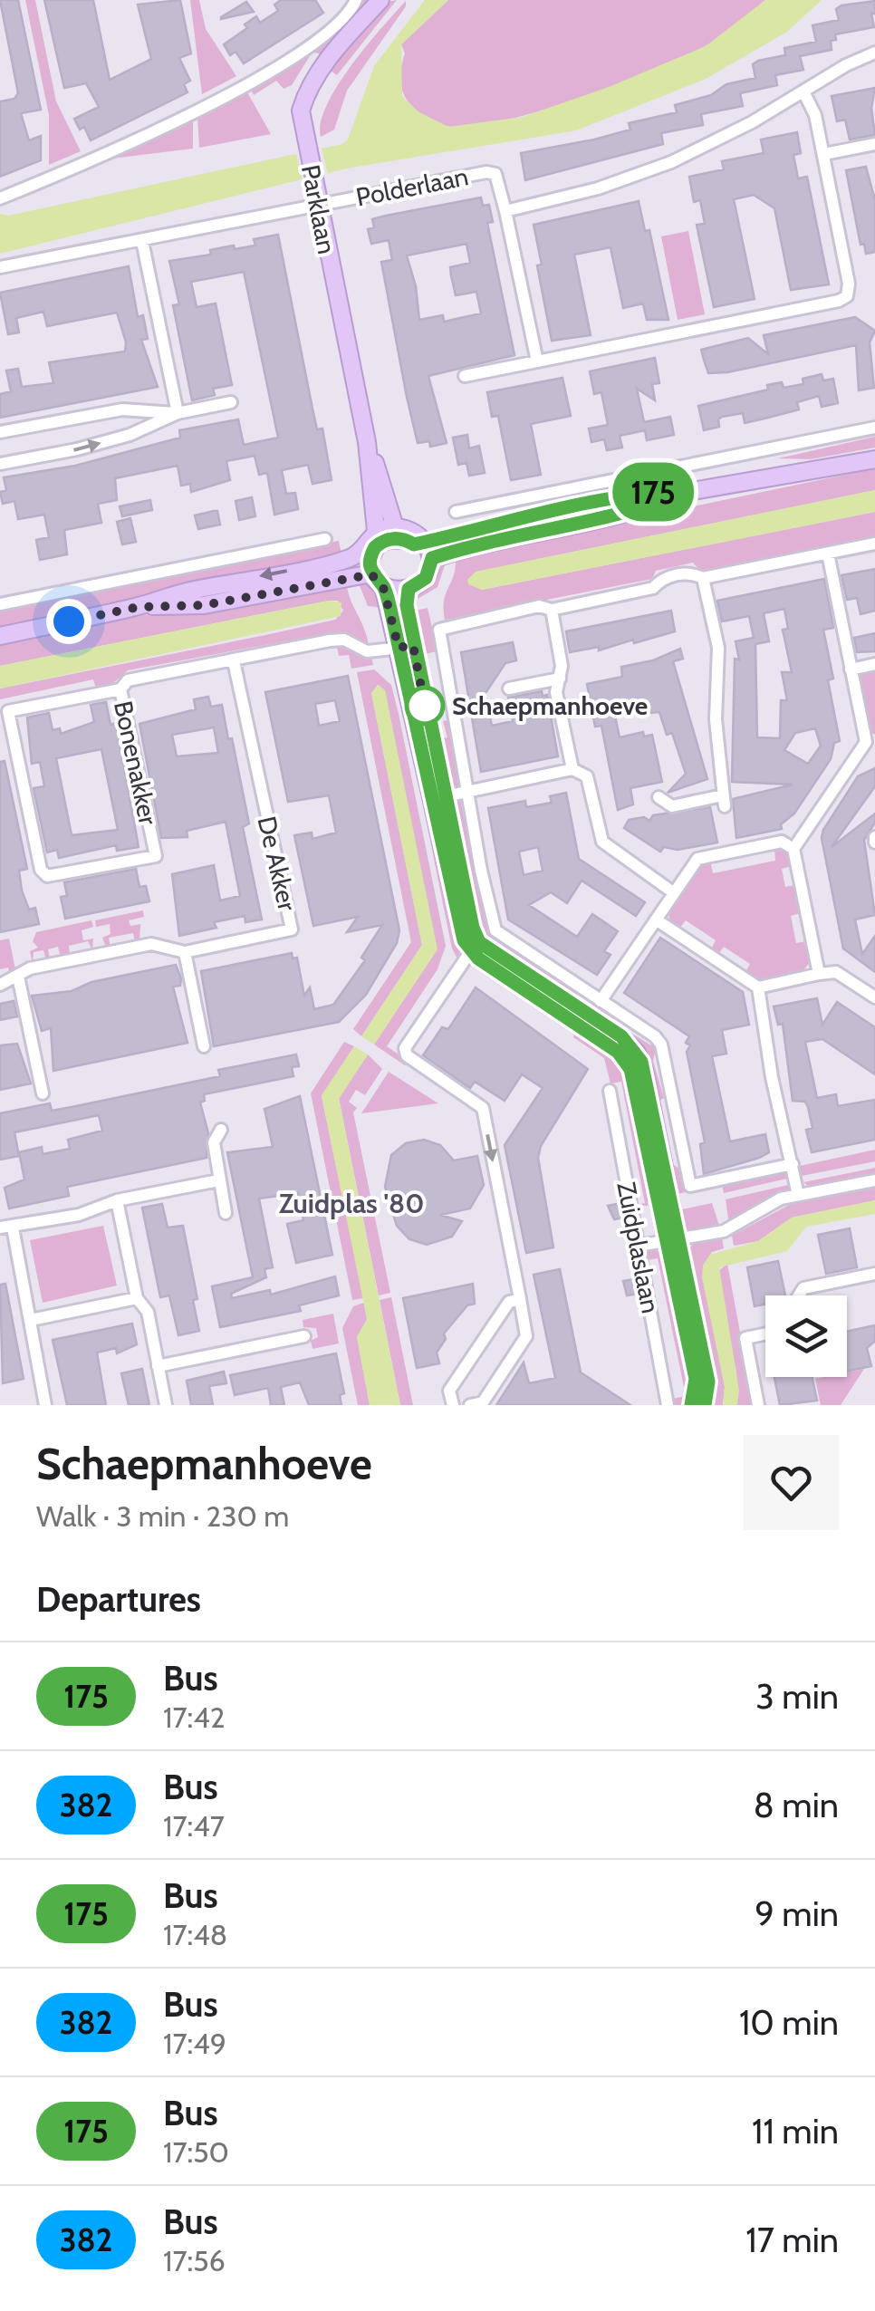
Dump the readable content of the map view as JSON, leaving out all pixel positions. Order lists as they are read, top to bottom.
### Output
{
  "streets": {
    "street": [
      "Polderlaan",
      "Parklaan",
      "Bonenakker",
      "De Akker",
      "Zuidplaslaan"
    ]
  },
  "crossings": [
    ["Polderlaan", "Parklaan"]
  ],
  "districts": ["Zuidplas '80"],
  "places": ["Schaepmanhoeve"],
  "lines": ["bus line 175"],
  "page": {
    "on_map": "175",
    "heading": [
      ["Schaepmanhoeve", "Walk · 3 min · 230 m"],
      "Departures"
    ],
    "list": [
      {
        "mark": "175",
        "name": "Bus",
        "note": "17:42",
        "value": "3 min"
      },
      {
        "mark": "382",
        "name": "Bus",
        "note": "17:47",
        "value": "8 min"
      },
      {
        "mark": "175",
        "name": "Bus",
        "note": "17:48",
        "value": "9 min"
      },
      {
        "mark": "382",
        "name": "Bus",
        "note": "17:49",
        "value": "10 min"
      },
      {
        "mark": "175",
        "name": "Bus",
        "note": "17:50",
        "value": "11 min"
      },
      {
        "mark": "382",
        "name": "Bus",
        "note": "17:56",
        "value": "17 min"
      }
    ]
  }
}
